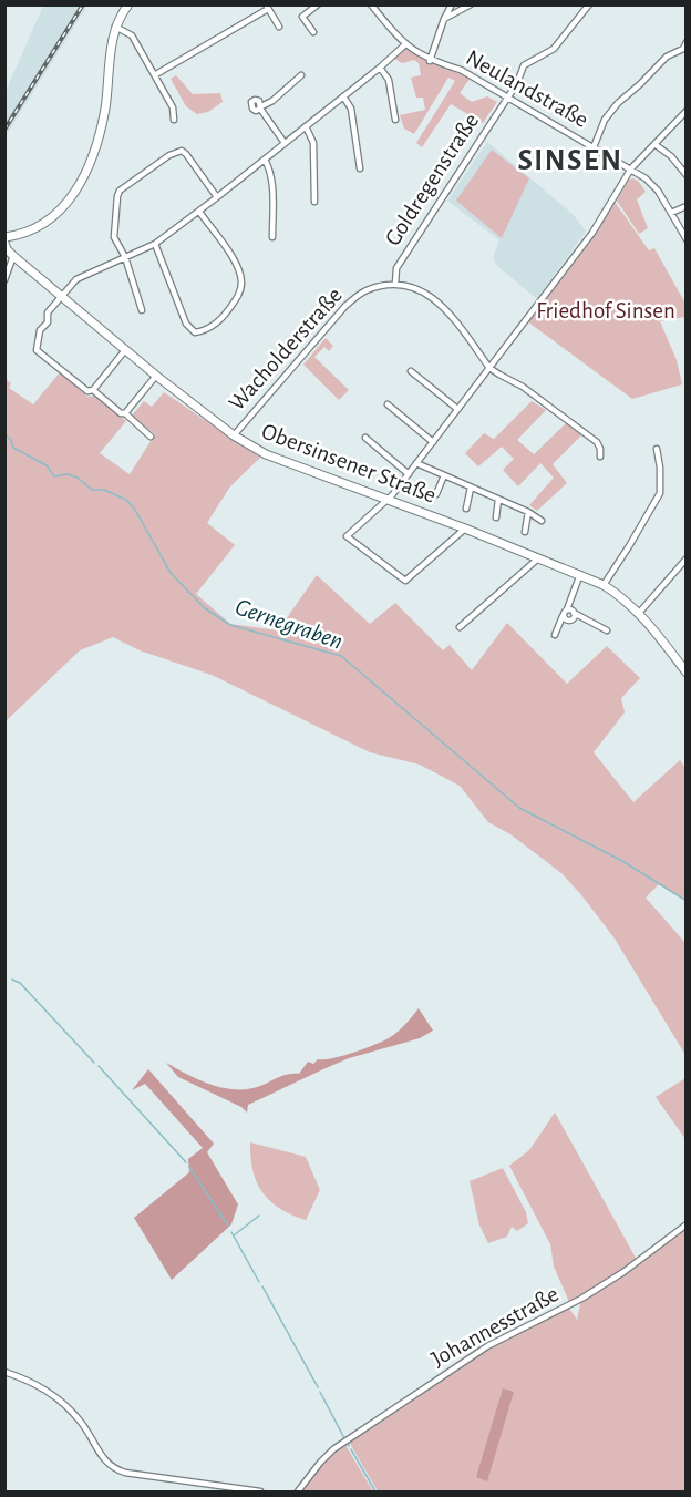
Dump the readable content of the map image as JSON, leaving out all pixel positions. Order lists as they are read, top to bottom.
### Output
{
  "streets": {
    "street": [
      "Neulandstraße",
      "Goldregenstraße",
      "Wacholderstraße",
      "Obersinsener Straße",
      "Johannesstraße"
    ]
  },
  "crossings": [
    ["Neulandstraße", "Goldregenstraße"],
    ["Goldregenstraße", "Wacholderstraße"],
    ["Wacholderstraße", "Obersinsener Straße"]
  ],
  "districts": ["SINSEN"],
  "water": ["Gernegraben"],
  "parks": ["Friedhof Sinsen"]
}
